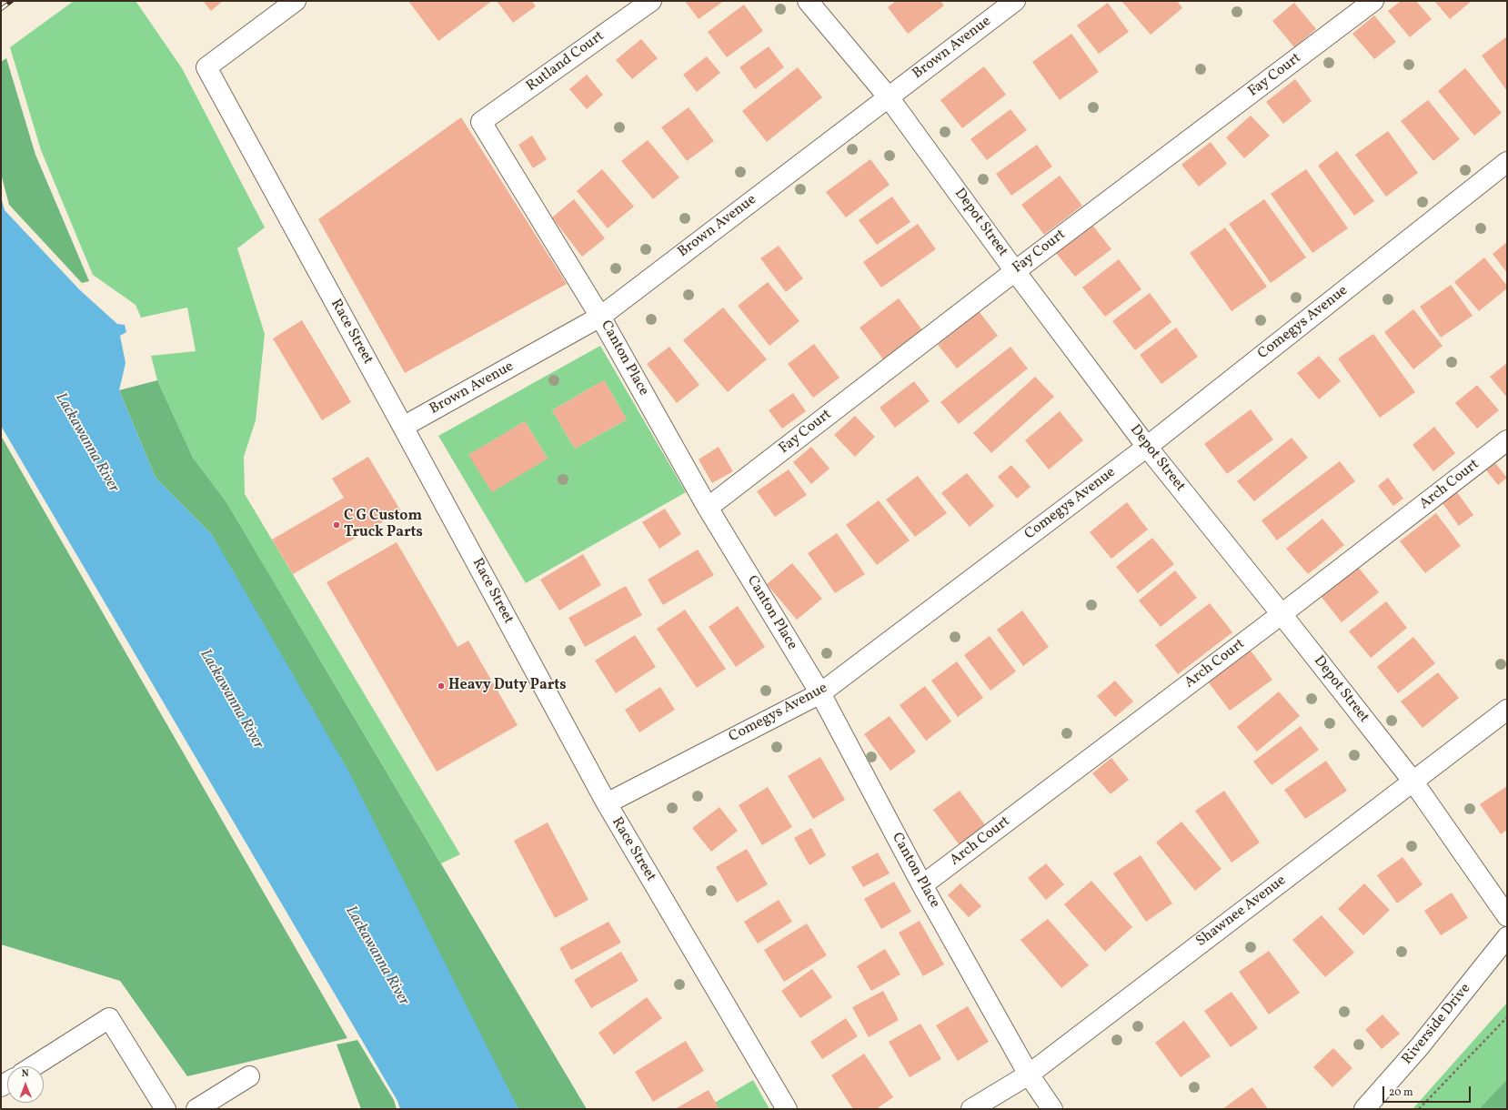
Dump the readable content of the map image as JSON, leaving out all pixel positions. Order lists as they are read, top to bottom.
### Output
{
  "streets": {
    "street": [
      "Brown Avenue",
      "Rutland Court",
      "Fay Court",
      "Depot Street",
      "Comegys Avenue",
      "Race Street",
      "Canton Place",
      "Arch Court",
      "Shawnee Avenue",
      "Riverside Drive"
    ]
  },
  "crossings": [
    ["Brown Avenue", "Depot Street"],
    ["Brown Avenue", "Race Street"],
    ["Brown Avenue", "Canton Place"],
    ["Rutland Court", "Canton Place"],
    ["Fay Court", "Depot Street"],
    ["Fay Court", "Canton Place"],
    ["Depot Street", "Comegys Avenue"],
    ["Depot Street", "Arch Court"],
    ["Depot Street", "Shawnee Avenue"],
    ["Comegys Avenue", "Race Street"],
    ["Comegys Avenue", "Canton Place"],
    ["Canton Place", "Arch Court"],
    ["Canton Place", "Shawnee Avenue"]
  ],
  "water": ["Lackawanna River"],
  "places": ["C G Custom Truck Parts", "Heavy Duty Parts"],
  "scale_bar": "20 m",
  "north": "top"
}
